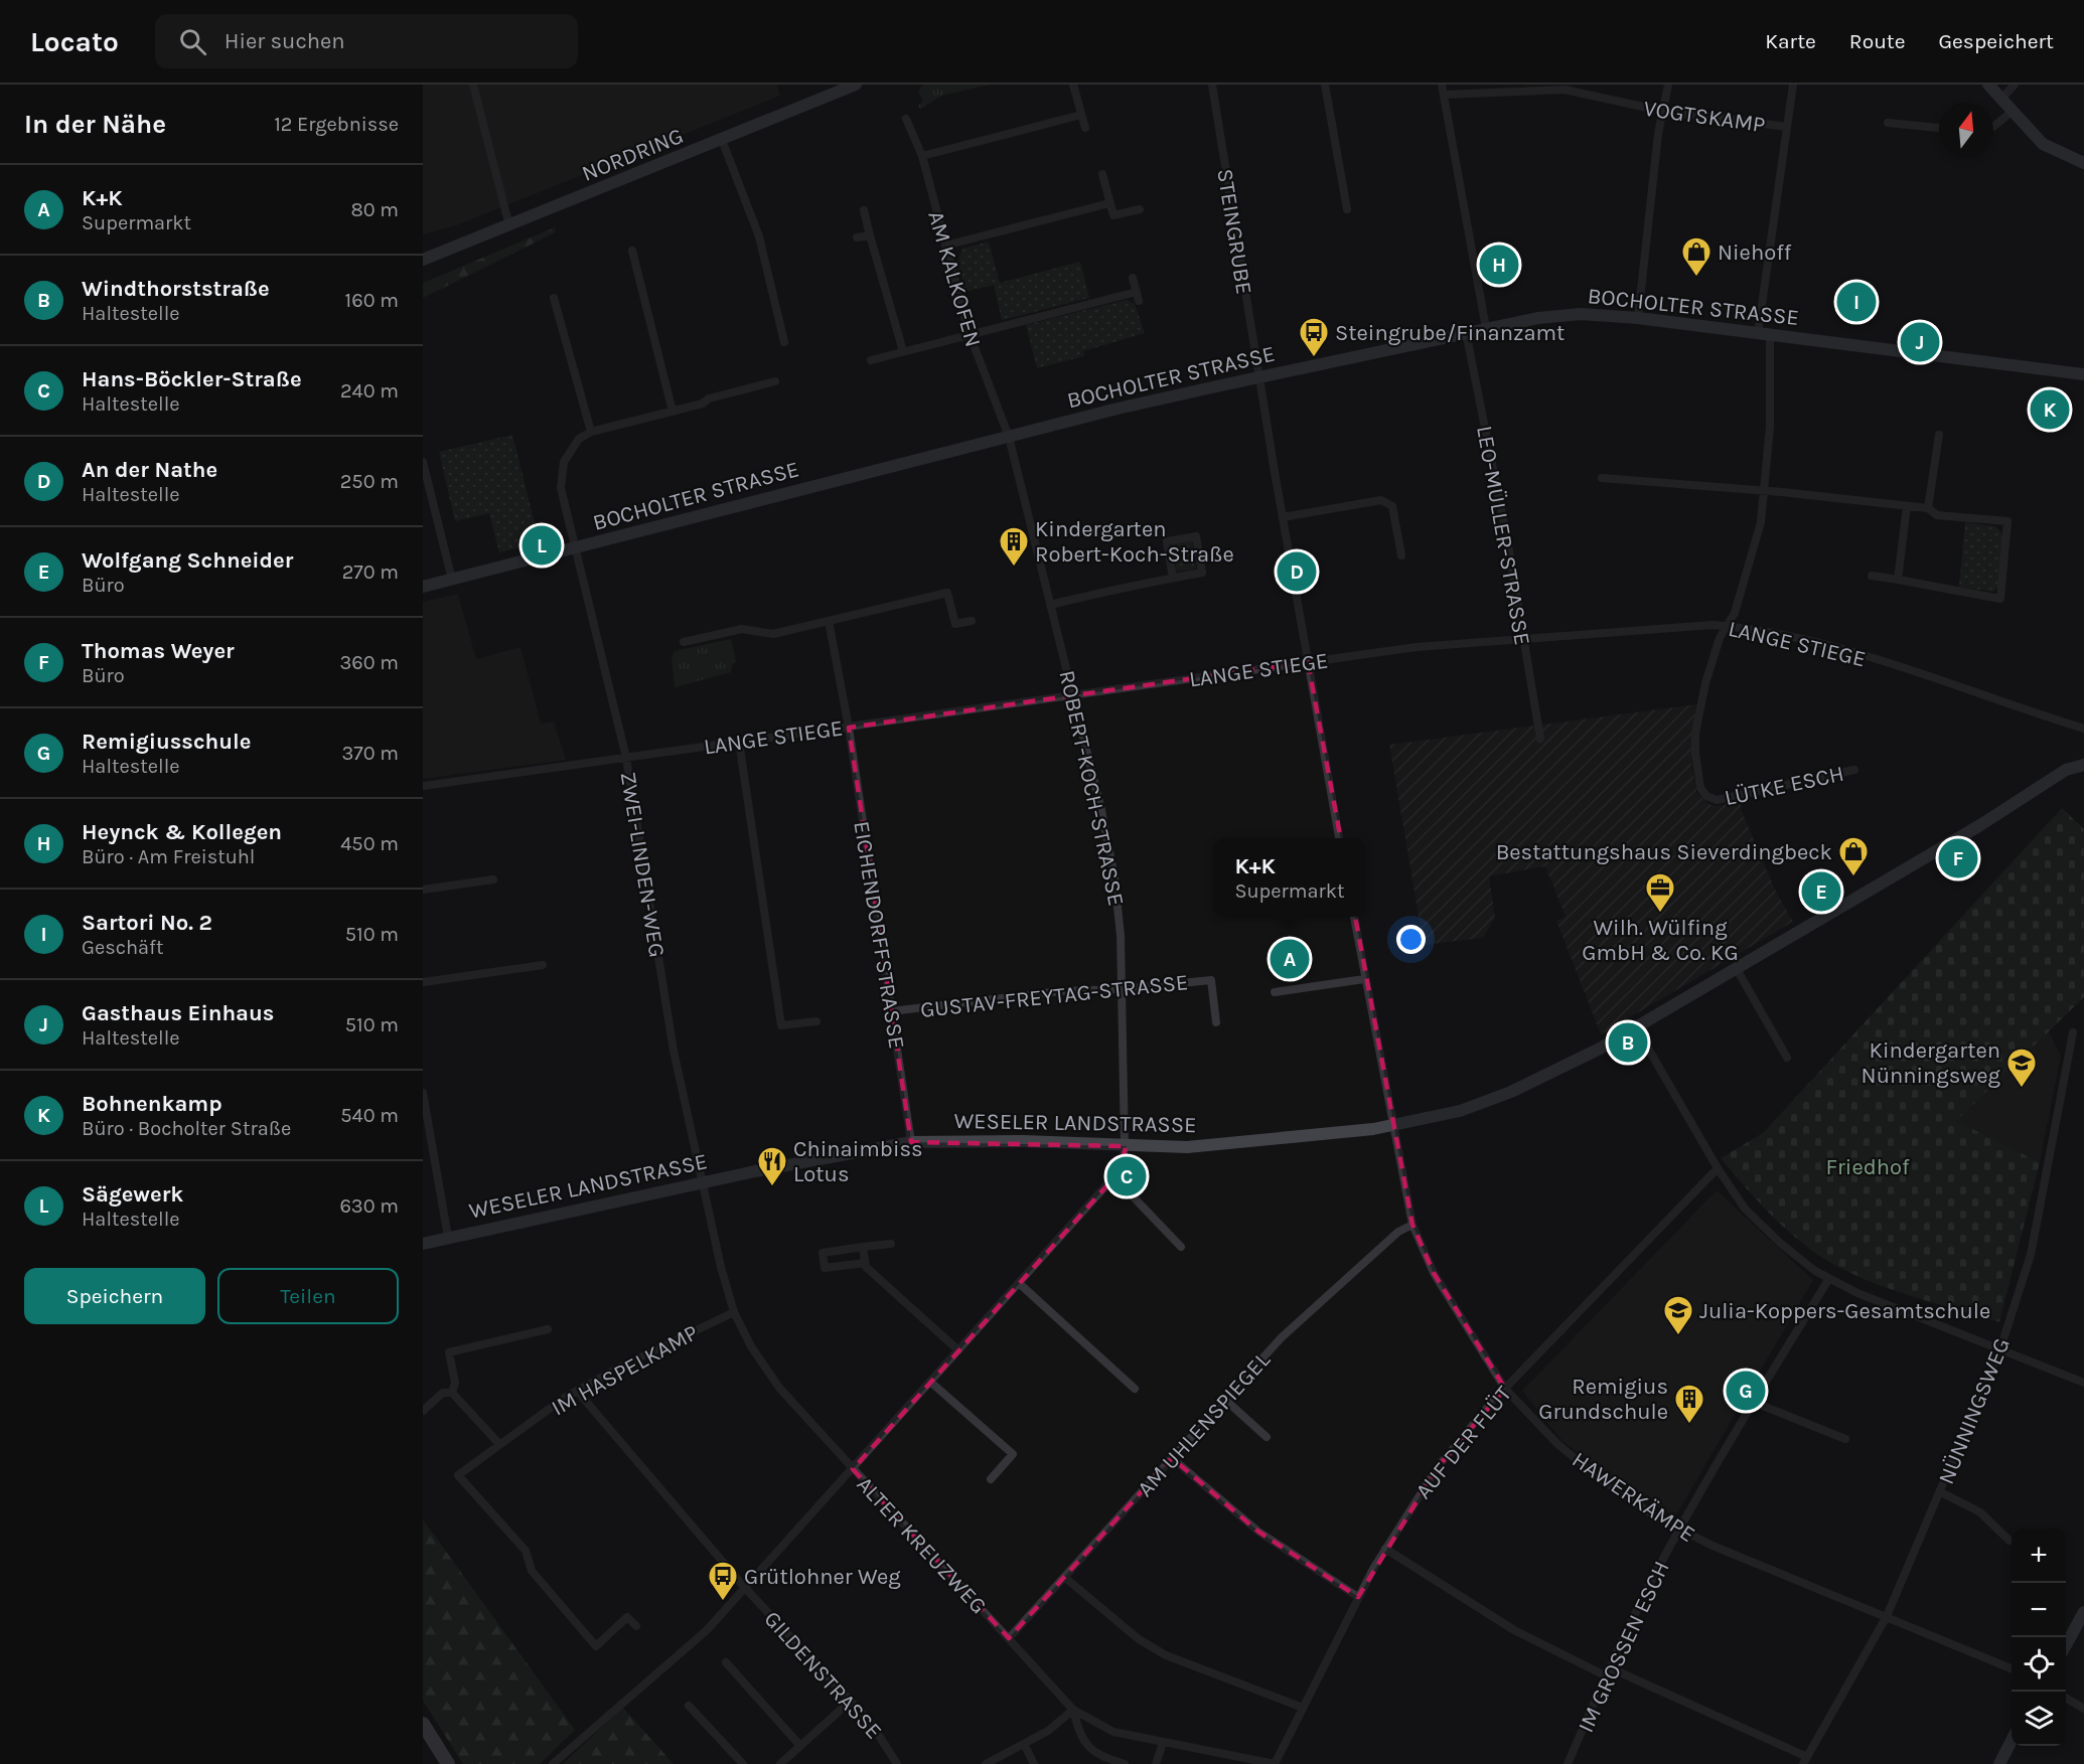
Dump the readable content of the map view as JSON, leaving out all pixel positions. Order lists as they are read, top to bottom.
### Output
{
  "streets": {
    "street": [
      "VOGTSKAMP",
      "NORDRING",
      "STEINGRUBE",
      "AM KALKOFEN",
      "BOCHOLTER STRASSE",
      "LEO-MÜLLER-STRASSE",
      "LANGE STIEGE",
      "LÜTKE ESCH",
      "ROBERT-KOCH-STRASSE",
      "ZWEI-LINDEN-WEG",
      "EICHENDORFFSTRASSE",
      "GUSTAV-FREYTAG-STRASSE",
      "WESELER LANDSTRASSE",
      "IM HASPELKAMP",
      "NÜNNINGSWEG",
      "AM UHLENSPIEGEL",
      "AUF DER FLÜT",
      "HAWERKÄMPE",
      "ALTER KREUZWEG",
      "IM GROSSEN ESCH",
      "GILDENSTRASSE"
    ]
  },
  "crossings": [
    ["VOGTSKAMP", "LÜTKE ESCH"],
    ["STEINGRUBE", "BOCHOLTER STRASSE"],
    ["STEINGRUBE", "LANGE STIEGE"],
    ["AM KALKOFEN", "BOCHOLTER STRASSE"],
    ["AM KALKOFEN", "ROBERT-KOCH-STRASSE"],
    ["BOCHOLTER STRASSE", "LEO-MÜLLER-STRASSE"],
    ["BOCHOLTER STRASSE", "LÜTKE ESCH"],
    ["BOCHOLTER STRASSE", "ROBERT-KOCH-STRASSE"],
    ["BOCHOLTER STRASSE", "ZWEI-LINDEN-WEG"],
    ["LEO-MÜLLER-STRASSE", "LANGE STIEGE"],
    ["LANGE STIEGE", "LÜTKE ESCH"],
    ["LANGE STIEGE", "ROBERT-KOCH-STRASSE"],
    ["LANGE STIEGE", "ZWEI-LINDEN-WEG"],
    ["LANGE STIEGE", "EICHENDORFFSTRASSE"],
    ["ROBERT-KOCH-STRASSE", "GUSTAV-FREYTAG-STRASSE"],
    ["ROBERT-KOCH-STRASSE", "WESELER LANDSTRASSE"],
    ["ZWEI-LINDEN-WEG", "WESELER LANDSTRASSE"],
    ["ZWEI-LINDEN-WEG", "ALTER KREUZWEG"],
    ["EICHENDORFFSTRASSE", "GUSTAV-FREYTAG-STRASSE"],
    ["EICHENDORFFSTRASSE", "WESELER LANDSTRASSE"],
    ["WESELER LANDSTRASSE", "HAWERKÄMPE"],
    ["WESELER LANDSTRASSE", "ALTER KREUZWEG"],
    ["IM HASPELKAMP", "ALTER KREUZWEG"],
    ["IM HASPELKAMP", "GILDENSTRASSE"],
    ["NÜNNINGSWEG", "HAWERKÄMPE"],
    ["AM UHLENSPIEGEL", "HAWERKÄMPE"],
    ["AM UHLENSPIEGEL", "ALTER KREUZWEG"],
    ["AUF DER FLÜT", "HAWERKÄMPE"],
    ["AUF DER FLÜT", "ALTER KREUZWEG"],
    ["HAWERKÄMPE", "IM GROSSEN ESCH"]
  ],
  "parks": ["Friedhof"],
  "places": {
    "shop": ["Niehoff", "Bestattungshaus Sieverdingbeck"],
    "bus stop": ["Steingrube/Finanzamt", "Grütlohner Weg"],
    "building": ["Kindergarten Robert-Koch-Straße", "Remigius Grundschule"],
    "office": ["Wilh. Wülfing GmbH & Co. KG"],
    "school or university": ["Kindergarten Nünningsweg", "Julia-Koppers-Gesamtschule"],
    "restaurant": ["Chinaimbiss Lotus"]
  },
  "north": "top",
  "page": {
    "header": "Locato",
    "search": "Hier suchen",
    "nav": ["Karte", "Route", "Gespeichert"],
    "heading": ["In der Nähe", "12 Ergebnisse"],
    "list": [
      {
        "mark": "A",
        "name": "K+K",
        "note": "Supermarkt",
        "value": "80 m"
      },
      {
        "mark": "B",
        "name": "Windthorststraße",
        "note": "Haltestelle",
        "value": "160 m"
      },
      {
        "mark": "C",
        "name": "Hans-Böckler-Straße",
        "note": "Haltestelle",
        "value": "240 m"
      },
      {
        "mark": "D",
        "name": "An der Nathe",
        "note": "Haltestelle",
        "value": "250 m"
      },
      {
        "mark": "E",
        "name": "Wolfgang Schneider",
        "note": "Büro",
        "value": "270 m"
      },
      {
        "mark": "F",
        "name": "Thomas Weyer",
        "note": "Büro",
        "value": "360 m"
      },
      {
        "mark": "G",
        "name": "Remigiusschule",
        "note": "Haltestelle",
        "value": "370 m"
      },
      {
        "mark": "H",
        "name": "Heynck & Kollegen",
        "note": "Büro · Am Freistuhl",
        "value": "450 m"
      },
      {
        "mark": "I",
        "name": "Sartori No. 2",
        "note": "Geschäft",
        "value": "510 m"
      },
      {
        "mark": "J",
        "name": "Gasthaus Einhaus",
        "note": "Haltestelle",
        "value": "510 m"
      },
      {
        "mark": "K",
        "name": "Bohnenkamp",
        "note": "Büro · Bocholter Straße",
        "value": "540 m"
      },
      {
        "mark": "L",
        "name": "Sägewerk",
        "note": "Haltestelle",
        "value": "630 m"
      }
    ],
    "pins": [
      "H",
      "I",
      "J",
      "K",
      "L",
      "D",
      "F",
      "E",
      "A",
      "B",
      "C",
      "G"
    ],
    "popup": ["K+K", "Supermarkt"],
    "buttons": ["Speichern", "Teilen"],
    "map_buttons": ["+", "−"]
  }
}
